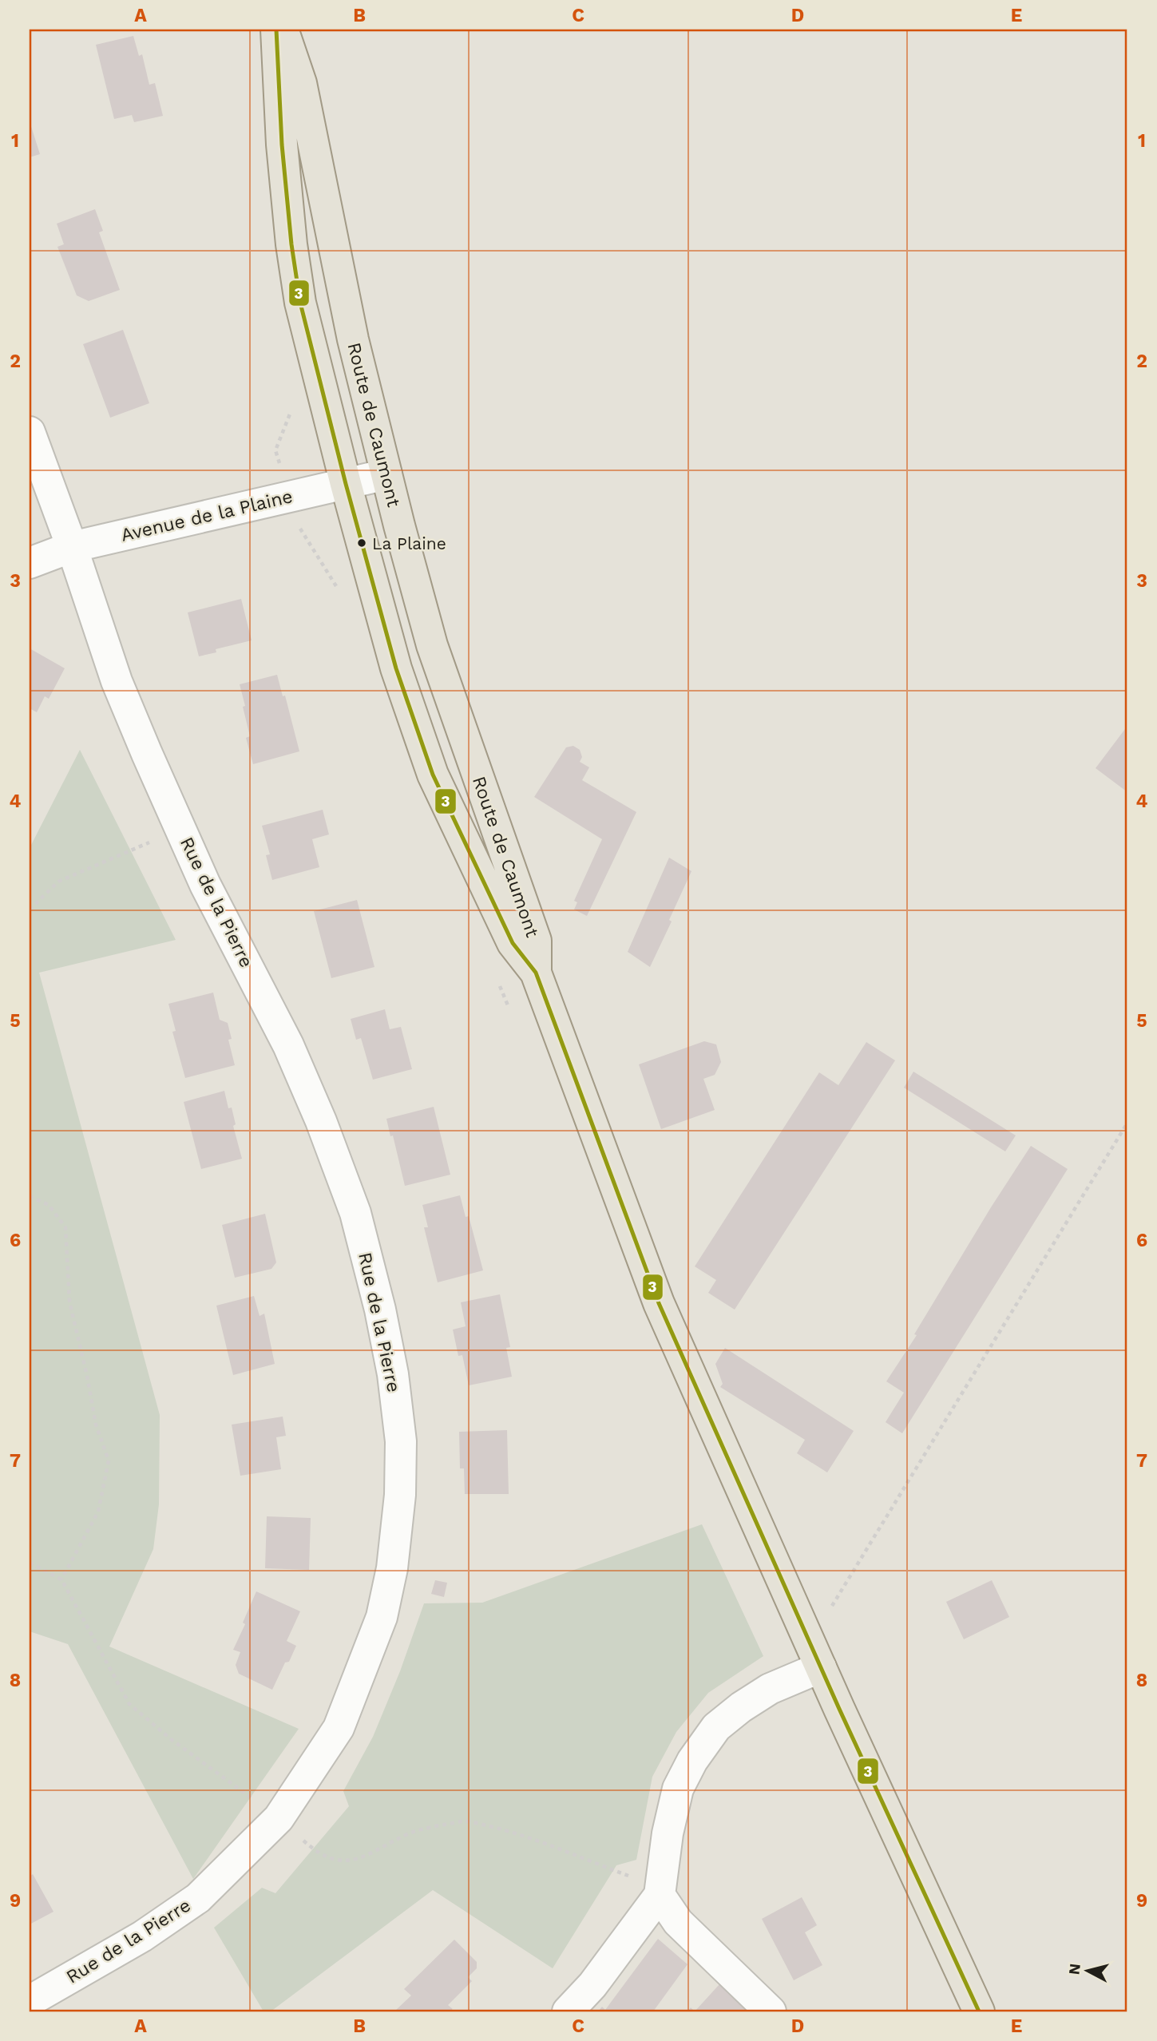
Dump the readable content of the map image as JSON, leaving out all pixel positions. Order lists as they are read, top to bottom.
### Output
{
  "streets": {
    "main road": ["Route de Caumont"],
    "street": ["Avenue de la Plaine", "Rue de la Pierre"]
  },
  "crossings": [
    ["Route de Caumont", "Avenue de la Plaine"],
    ["Avenue de la Plaine", "Rue de la Pierre"]
  ],
  "places": ["La Plaine"],
  "lines": ["transit line 3"],
  "north": "left",
  "grid": {
    "columns": [
      "A",
      "B",
      "C",
      "D",
      "E"
    ],
    "rows": [
      "1",
      "2",
      "3",
      "4",
      "5",
      "6",
      "7",
      "8",
      "9"
    ]
  }
}
